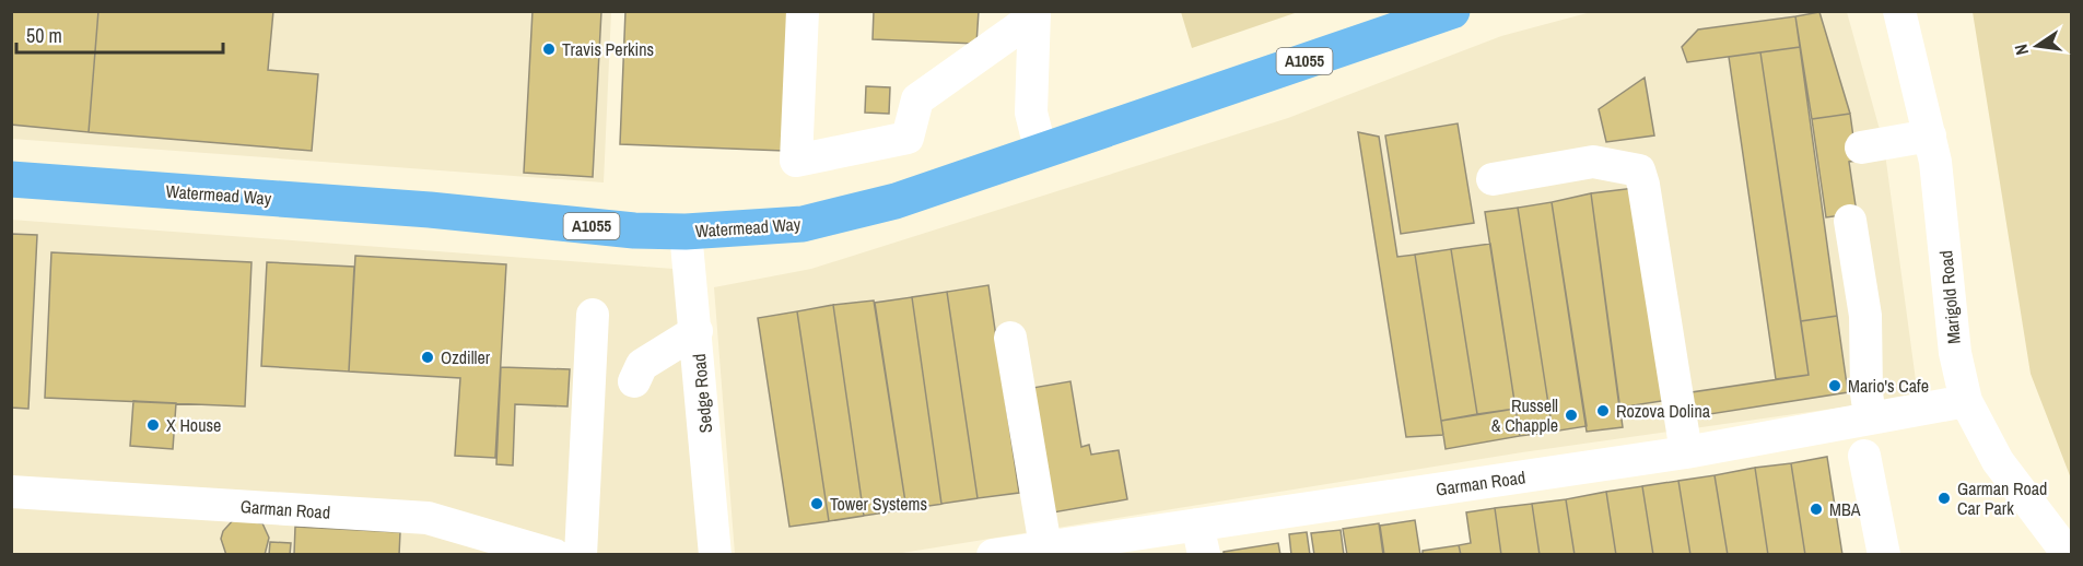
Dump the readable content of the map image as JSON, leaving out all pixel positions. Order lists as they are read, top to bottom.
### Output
{
  "streets": {
    "main road": ["A1055", "Watermead Way"],
    "street": ["Marigold Road", "Sedge Road", "Garman Road"]
  },
  "crossings": [
    ["Watermead Way", "Sedge Road"],
    ["Marigold Road", "Garman Road"]
  ],
  "places": [
    "Travis Perkins",
    "Ozdiller",
    "Mario's Cafe",
    "Rozova Dolina",
    "Russell & Chapple",
    "X House",
    "Garman Road Car Park",
    "Tower Systems",
    "MBA"
  ],
  "scale_bar": "50 m",
  "north": "left"
}
